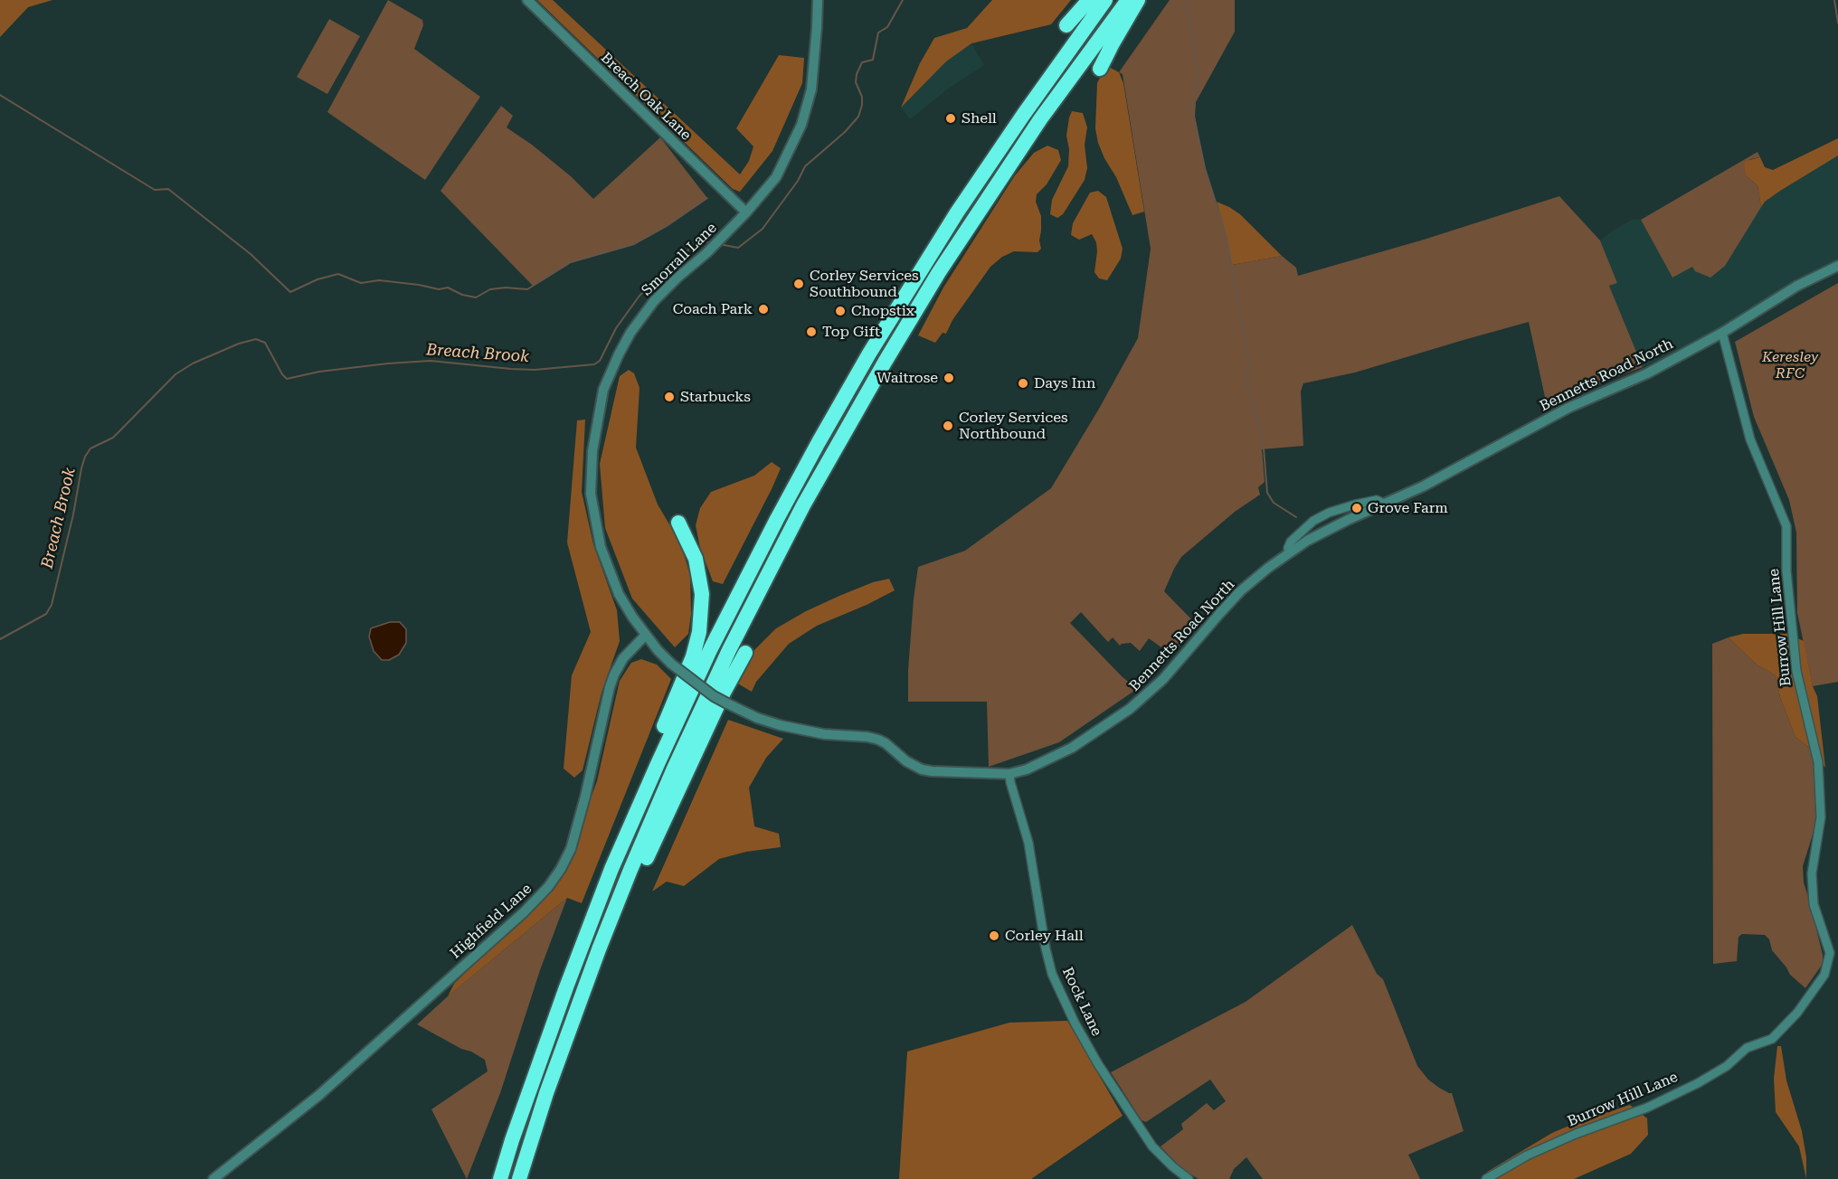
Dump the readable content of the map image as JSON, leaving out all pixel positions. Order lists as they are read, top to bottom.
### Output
{
  "streets": {
    "street": [
      "Breach Oak Lane",
      "Smorrall Lane",
      "Bennetts Road North",
      "Burrow Hill Lane",
      "Highfield Lane",
      "Rock Lane"
    ]
  },
  "crossings": [
    ["Breach Oak Lane", "Smorrall Lane"],
    ["Smorrall Lane", "Bennetts Road North"],
    ["Smorrall Lane", "Highfield Lane"],
    ["Bennetts Road North", "Burrow Hill Lane"],
    ["Bennetts Road North", "Highfield Lane"],
    ["Bennetts Road North", "Rock Lane"]
  ],
  "water": ["Breach Brook"],
  "parks": ["Keresley RFC"],
  "places": [
    "Shell",
    "Corley Services Southbound",
    "Coach Park",
    "Chopstix",
    "Top Gift",
    "Waitrose",
    "Days Inn",
    "Starbucks",
    "Corley Services Northbound",
    "Grove Farm",
    "Corley Hall"
  ]
}
